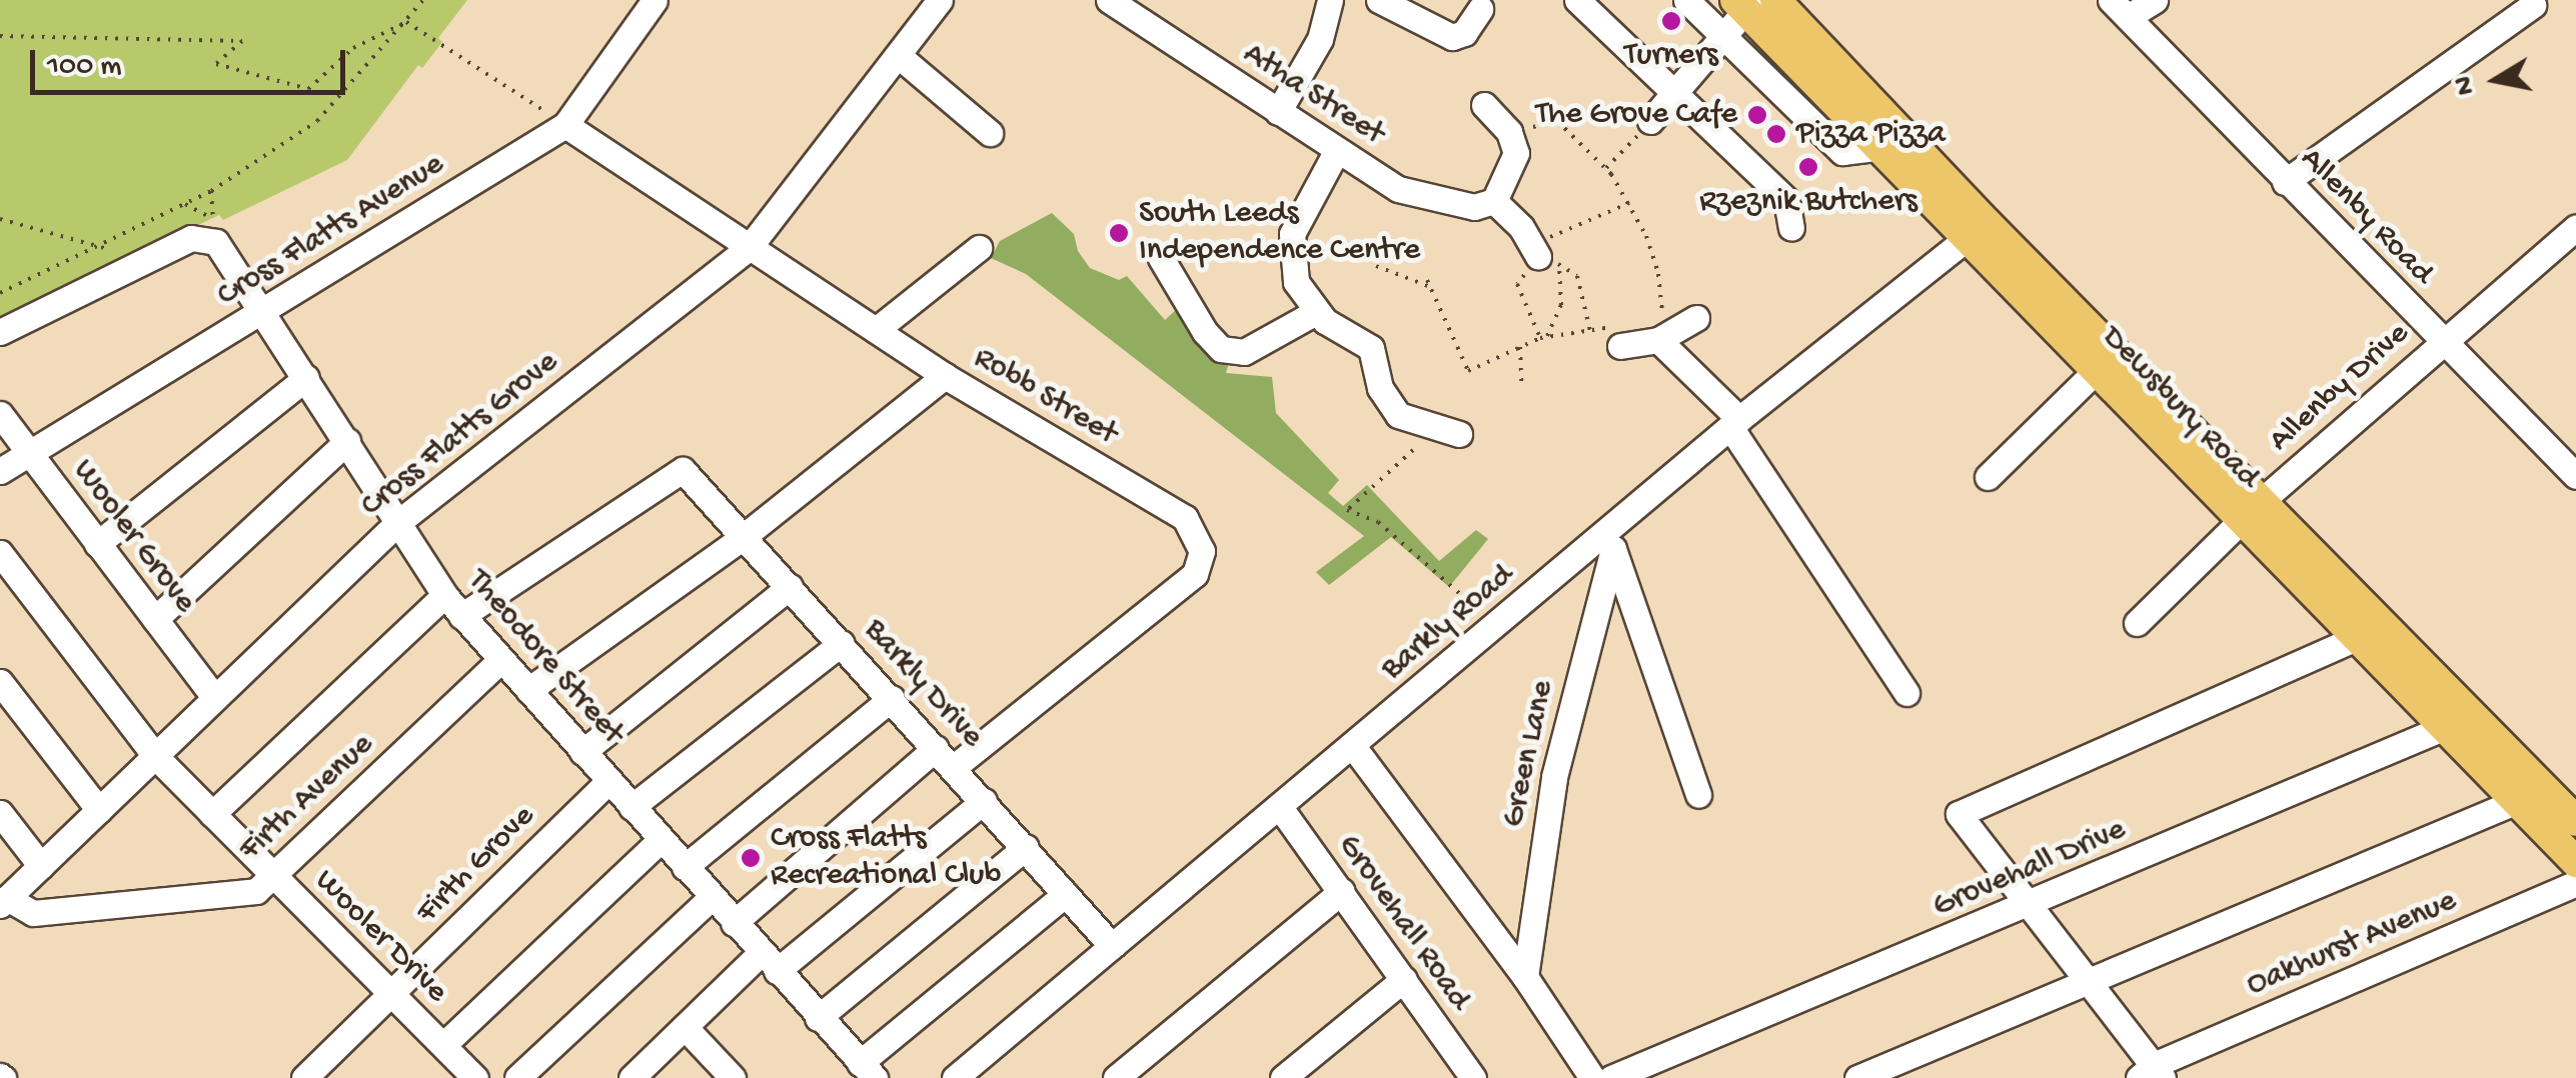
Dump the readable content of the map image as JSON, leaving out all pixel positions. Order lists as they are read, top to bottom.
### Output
{
  "streets": {
    "main road": ["Dewsbury Road"],
    "street": [
      "Atha Street",
      "Allenby Road",
      "Cross Flatts Avenue",
      "Allenby Drive",
      "Robb Street",
      "Cross Flatts Grove",
      "Wooler Grove",
      "Barkly Road",
      "Theodore Street",
      "Barkly Drive",
      "Green Lane",
      "Firth Avenue",
      "Firth Grove",
      "Grovehall Drive",
      "Grovehall Road",
      "Wooler Drive",
      "Oakhurst Avenue"
    ]
  },
  "crossings": [
    ["Allenby Road", "Allenby Drive"],
    ["Cross Flatts Avenue", "Robb Street"],
    ["Cross Flatts Avenue", "Wooler Grove"],
    ["Cross Flatts Avenue", "Theodore Street"],
    ["Allenby Drive", "Dewsbury Road"],
    ["Robb Street", "Cross Flatts Grove"],
    ["Robb Street", "Barkly Drive"],
    ["Dewsbury Road", "Barkly Road"],
    ["Dewsbury Road", "Grovehall Drive"],
    ["Cross Flatts Grove", "Wooler Grove"],
    ["Cross Flatts Grove", "Theodore Street"],
    ["Cross Flatts Grove", "Firth Avenue"],
    ["Cross Flatts Grove", "Wooler Drive"],
    ["Barkly Road", "Barkly Drive"],
    ["Barkly Road", "Green Lane"],
    ["Barkly Road", "Grovehall Road"],
    ["Theodore Street", "Barkly Drive"],
    ["Theodore Street", "Firth Avenue"],
    ["Theodore Street", "Firth Grove"],
    ["Firth Avenue", "Wooler Drive"],
    ["Firth Grove", "Wooler Drive"]
  ],
  "places": [
    "Turners",
    "The Grove Cafe",
    "Pizza Pizza",
    "Rzeznik Butchers",
    "South Leeds Independence Centre",
    "Cross Flatts Recreational Club"
  ],
  "scale_bar": "100 m",
  "north": "left"
}
